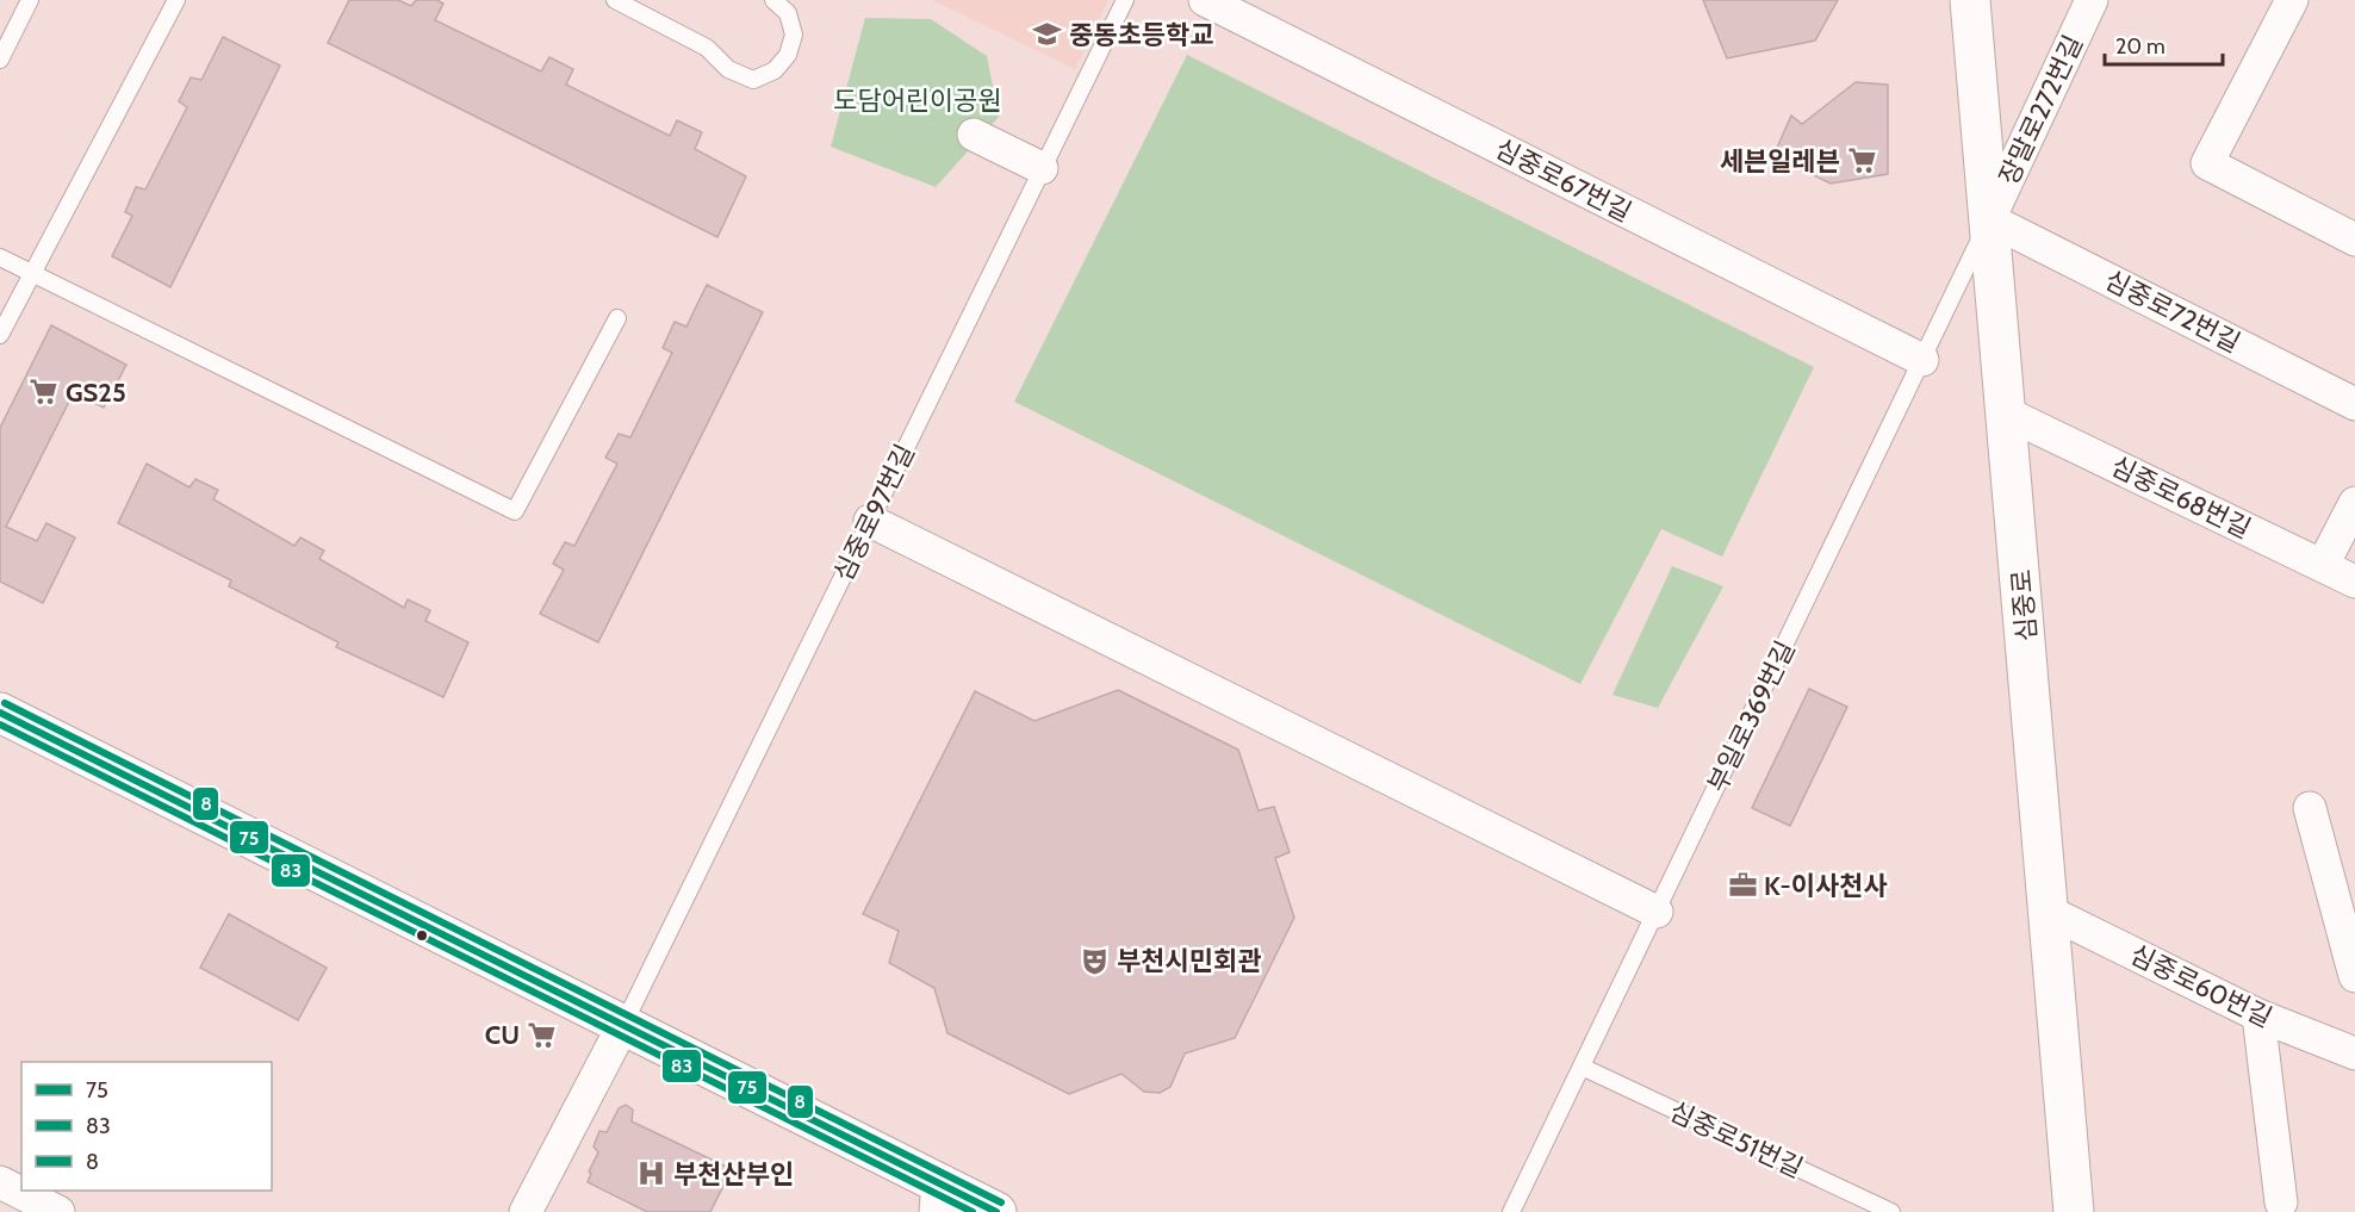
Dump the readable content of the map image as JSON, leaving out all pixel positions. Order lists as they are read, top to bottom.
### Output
{
  "streets": {
    "street": [
      "장말로272번길",
      "심중로67번길",
      "심중로72번길",
      "심중로68번길",
      "심중로",
      "심중로60번길"
    ],
    "lane": ["심중로97번길", "부일로369번길", "심중로51번길"]
  },
  "crossings": [
    ["장말로272번길", "심중로72번길"],
    ["장말로272번길", "심중로"],
    ["장말로272번길", "부일로369번길"],
    ["심중로67번길", "부일로369번길"],
    ["심중로72번길", "심중로"],
    ["심중로72번길", "부일로369번길"],
    ["심중로68번길", "심중로"],
    ["심중로", "부일로369번길"],
    ["심중로", "심중로60번길"],
    ["부일로369번길", "심중로51번길"]
  ],
  "parks": ["도담어린이공원"],
  "places": {
    "school or university": ["중동초등학교"],
    "supermarket": ["세븐일레븐", "GS25", "CU"],
    "office": ["K-이사천사"],
    "theatre": ["부천시민회관"],
    "hospital": ["부천산부인"]
  },
  "lines": ["transit line 8", "transit line 75", "transit line 83"],
  "legend": ["75", "83", "8"],
  "scale_bar": "20 m"
}
